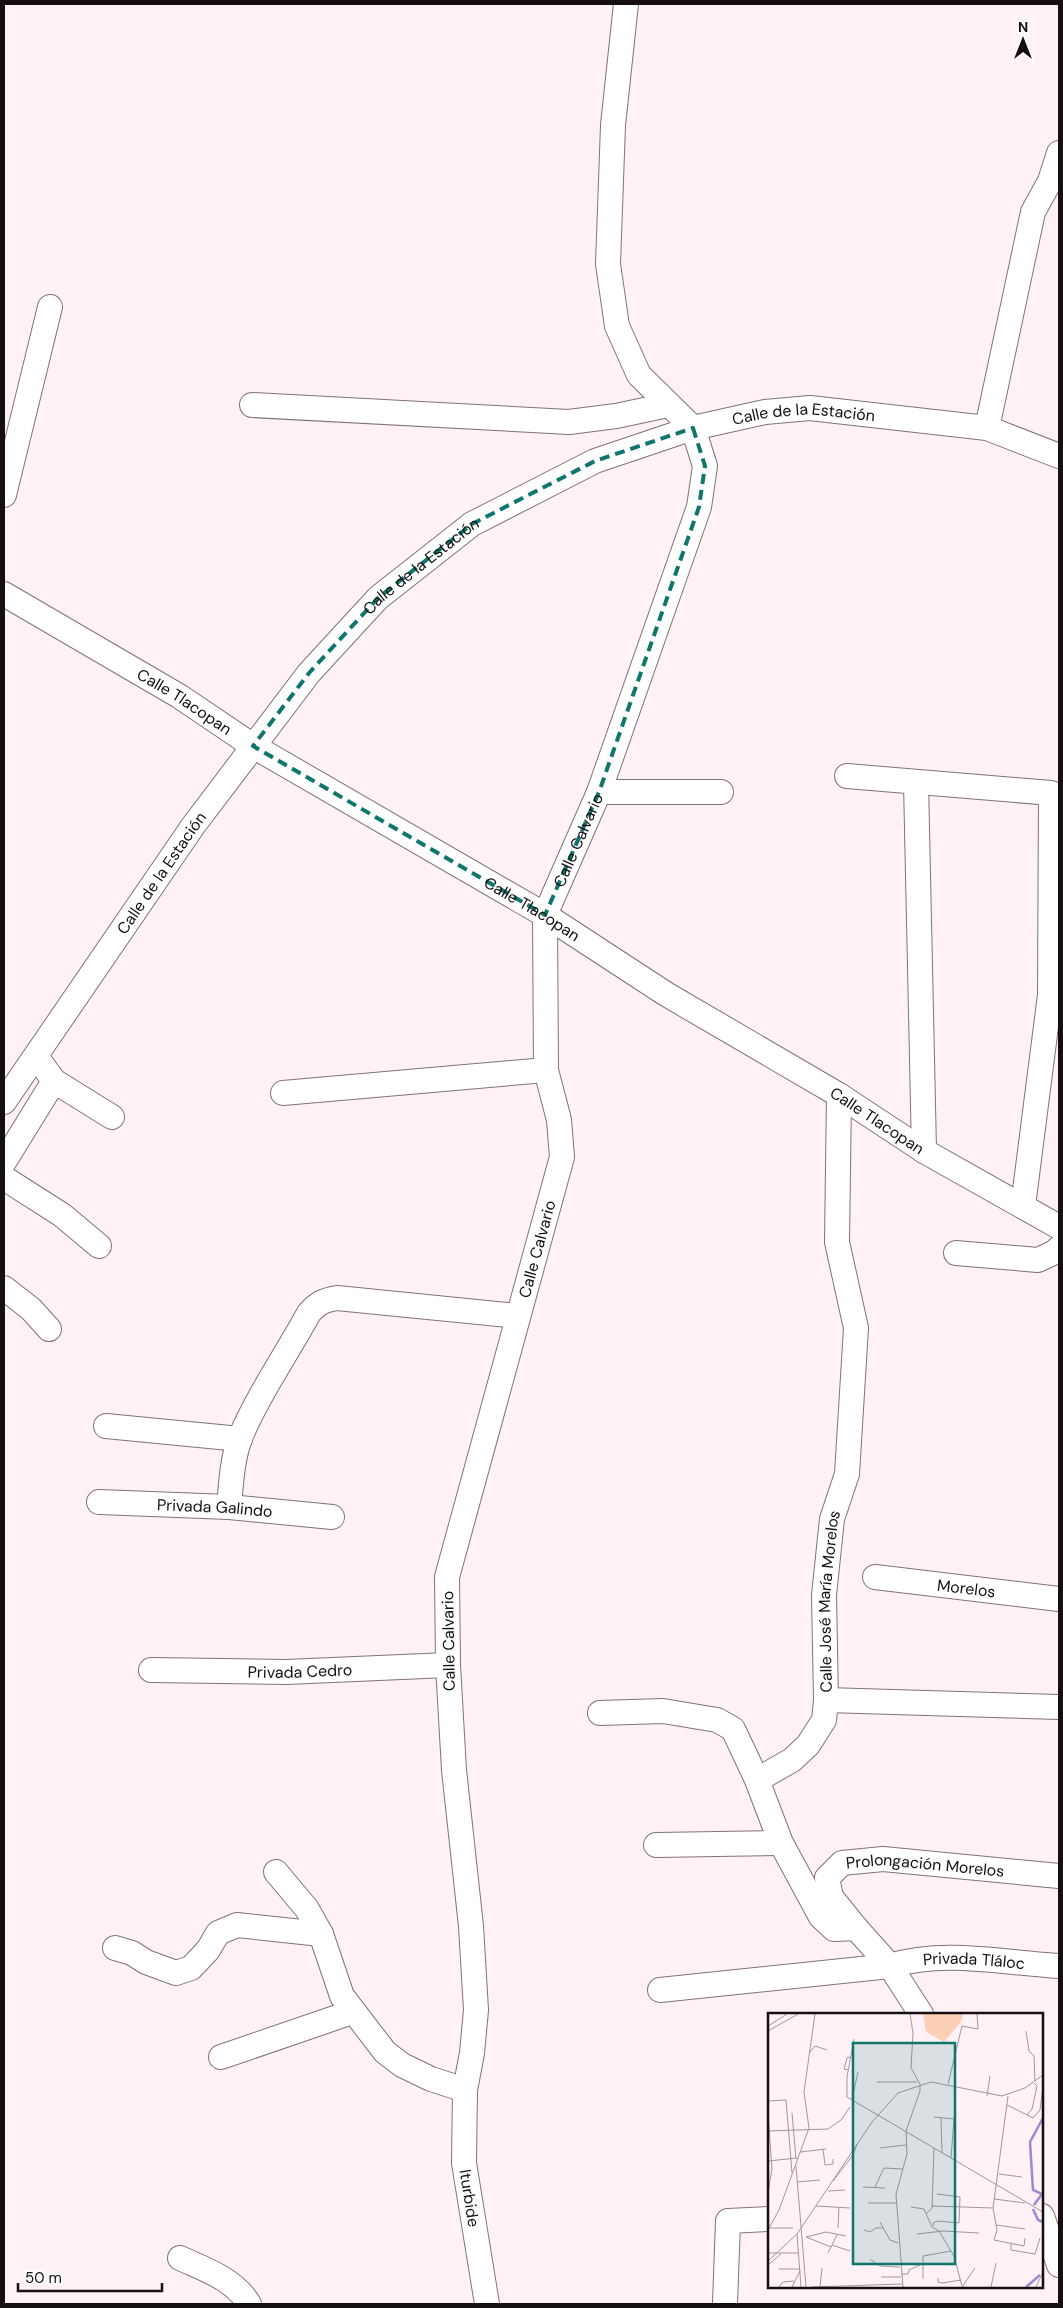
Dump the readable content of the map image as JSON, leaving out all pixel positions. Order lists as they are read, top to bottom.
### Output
{
  "streets": {
    "street": [
      "Calle de la Estación",
      "Calle Tlacopan",
      "Calle Calvario",
      "Privada Galindo",
      "Morelos",
      "Calle José María Morelos",
      "Privada Cedro",
      "Prolongación Morelos",
      "Privada Tláloc",
      "Iturbide"
    ]
  },
  "crossings": [
    ["Calle de la Estación", "Calle Tlacopan"],
    ["Calle de la Estación", "Calle Calvario"],
    ["Calle Tlacopan", "Calle Calvario"],
    ["Calle Tlacopan", "Calle José María Morelos"],
    ["Calle Calvario", "Privada Cedro"],
    ["Calle Calvario", "Iturbide"]
  ],
  "scale_bar": "50 m",
  "north": "top"
}
